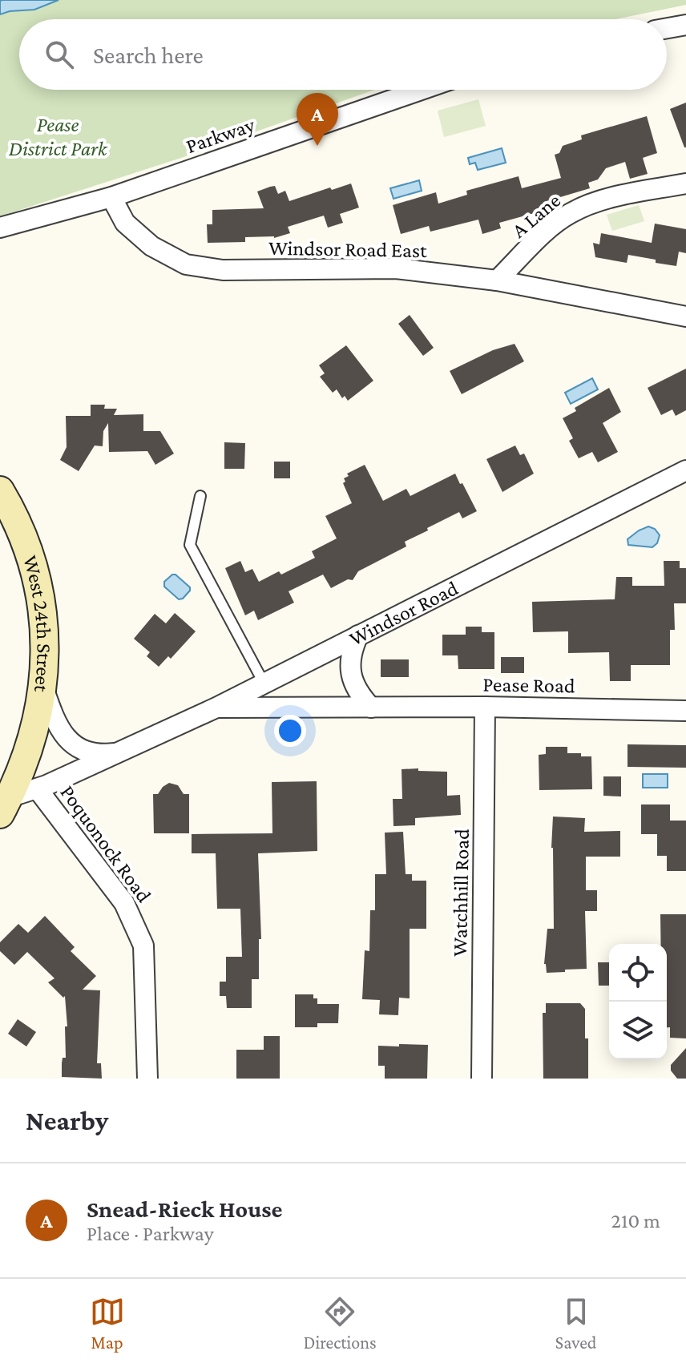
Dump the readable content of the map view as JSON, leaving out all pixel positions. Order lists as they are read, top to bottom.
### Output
{
  "streets": {
    "main road": ["West 24th Street"],
    "street": [
      "Parkway",
      "A Lane",
      "Windsor Road East",
      "Windsor Road",
      "Pease Road",
      "Poquonock Road",
      "Watchhill Road"
    ]
  },
  "crossings": [
    ["Parkway", "Windsor Road East"],
    ["A Lane", "Windsor Road East"],
    ["Windsor Road", "West 24th Street"],
    ["Windsor Road", "Pease Road"],
    ["Windsor Road", "Poquonock Road"],
    ["Pease Road", "Watchhill Road"]
  ],
  "parks": ["Pease District Park"],
  "page": {
    "search": "Search here",
    "pins": "A",
    "heading": "Nearby",
    "list": [
      {
        "mark": "A",
        "name": "Snead-Rieck House",
        "note": "Place · Parkway",
        "value": "210 m"
      }
    ],
    "nav": ["Map", "Directions", "Saved"]
  }
}
